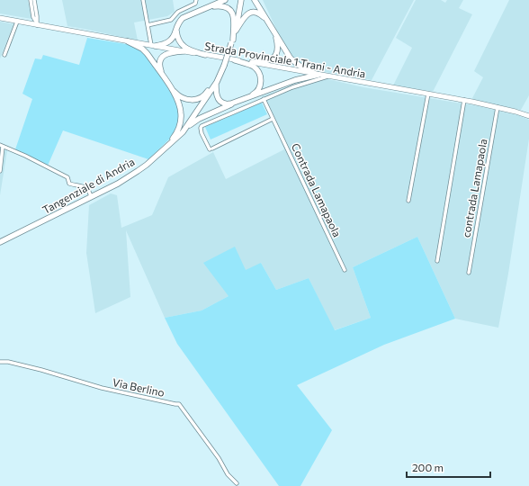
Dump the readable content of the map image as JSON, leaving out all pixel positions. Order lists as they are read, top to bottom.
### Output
{
  "streets": {
    "main road": ["Strada Provinciale 1 Trani - Andria", "Tangenziale di Andria"],
    "street": ["contrada Lamapaola", "Contrada Lamapaola", "Via Berlino"]
  },
  "crossings": [
    ["Strada Provinciale 1 Trani - Andria", "contrada Lamapaola"]
  ],
  "scale_bar": "200 m"
}
